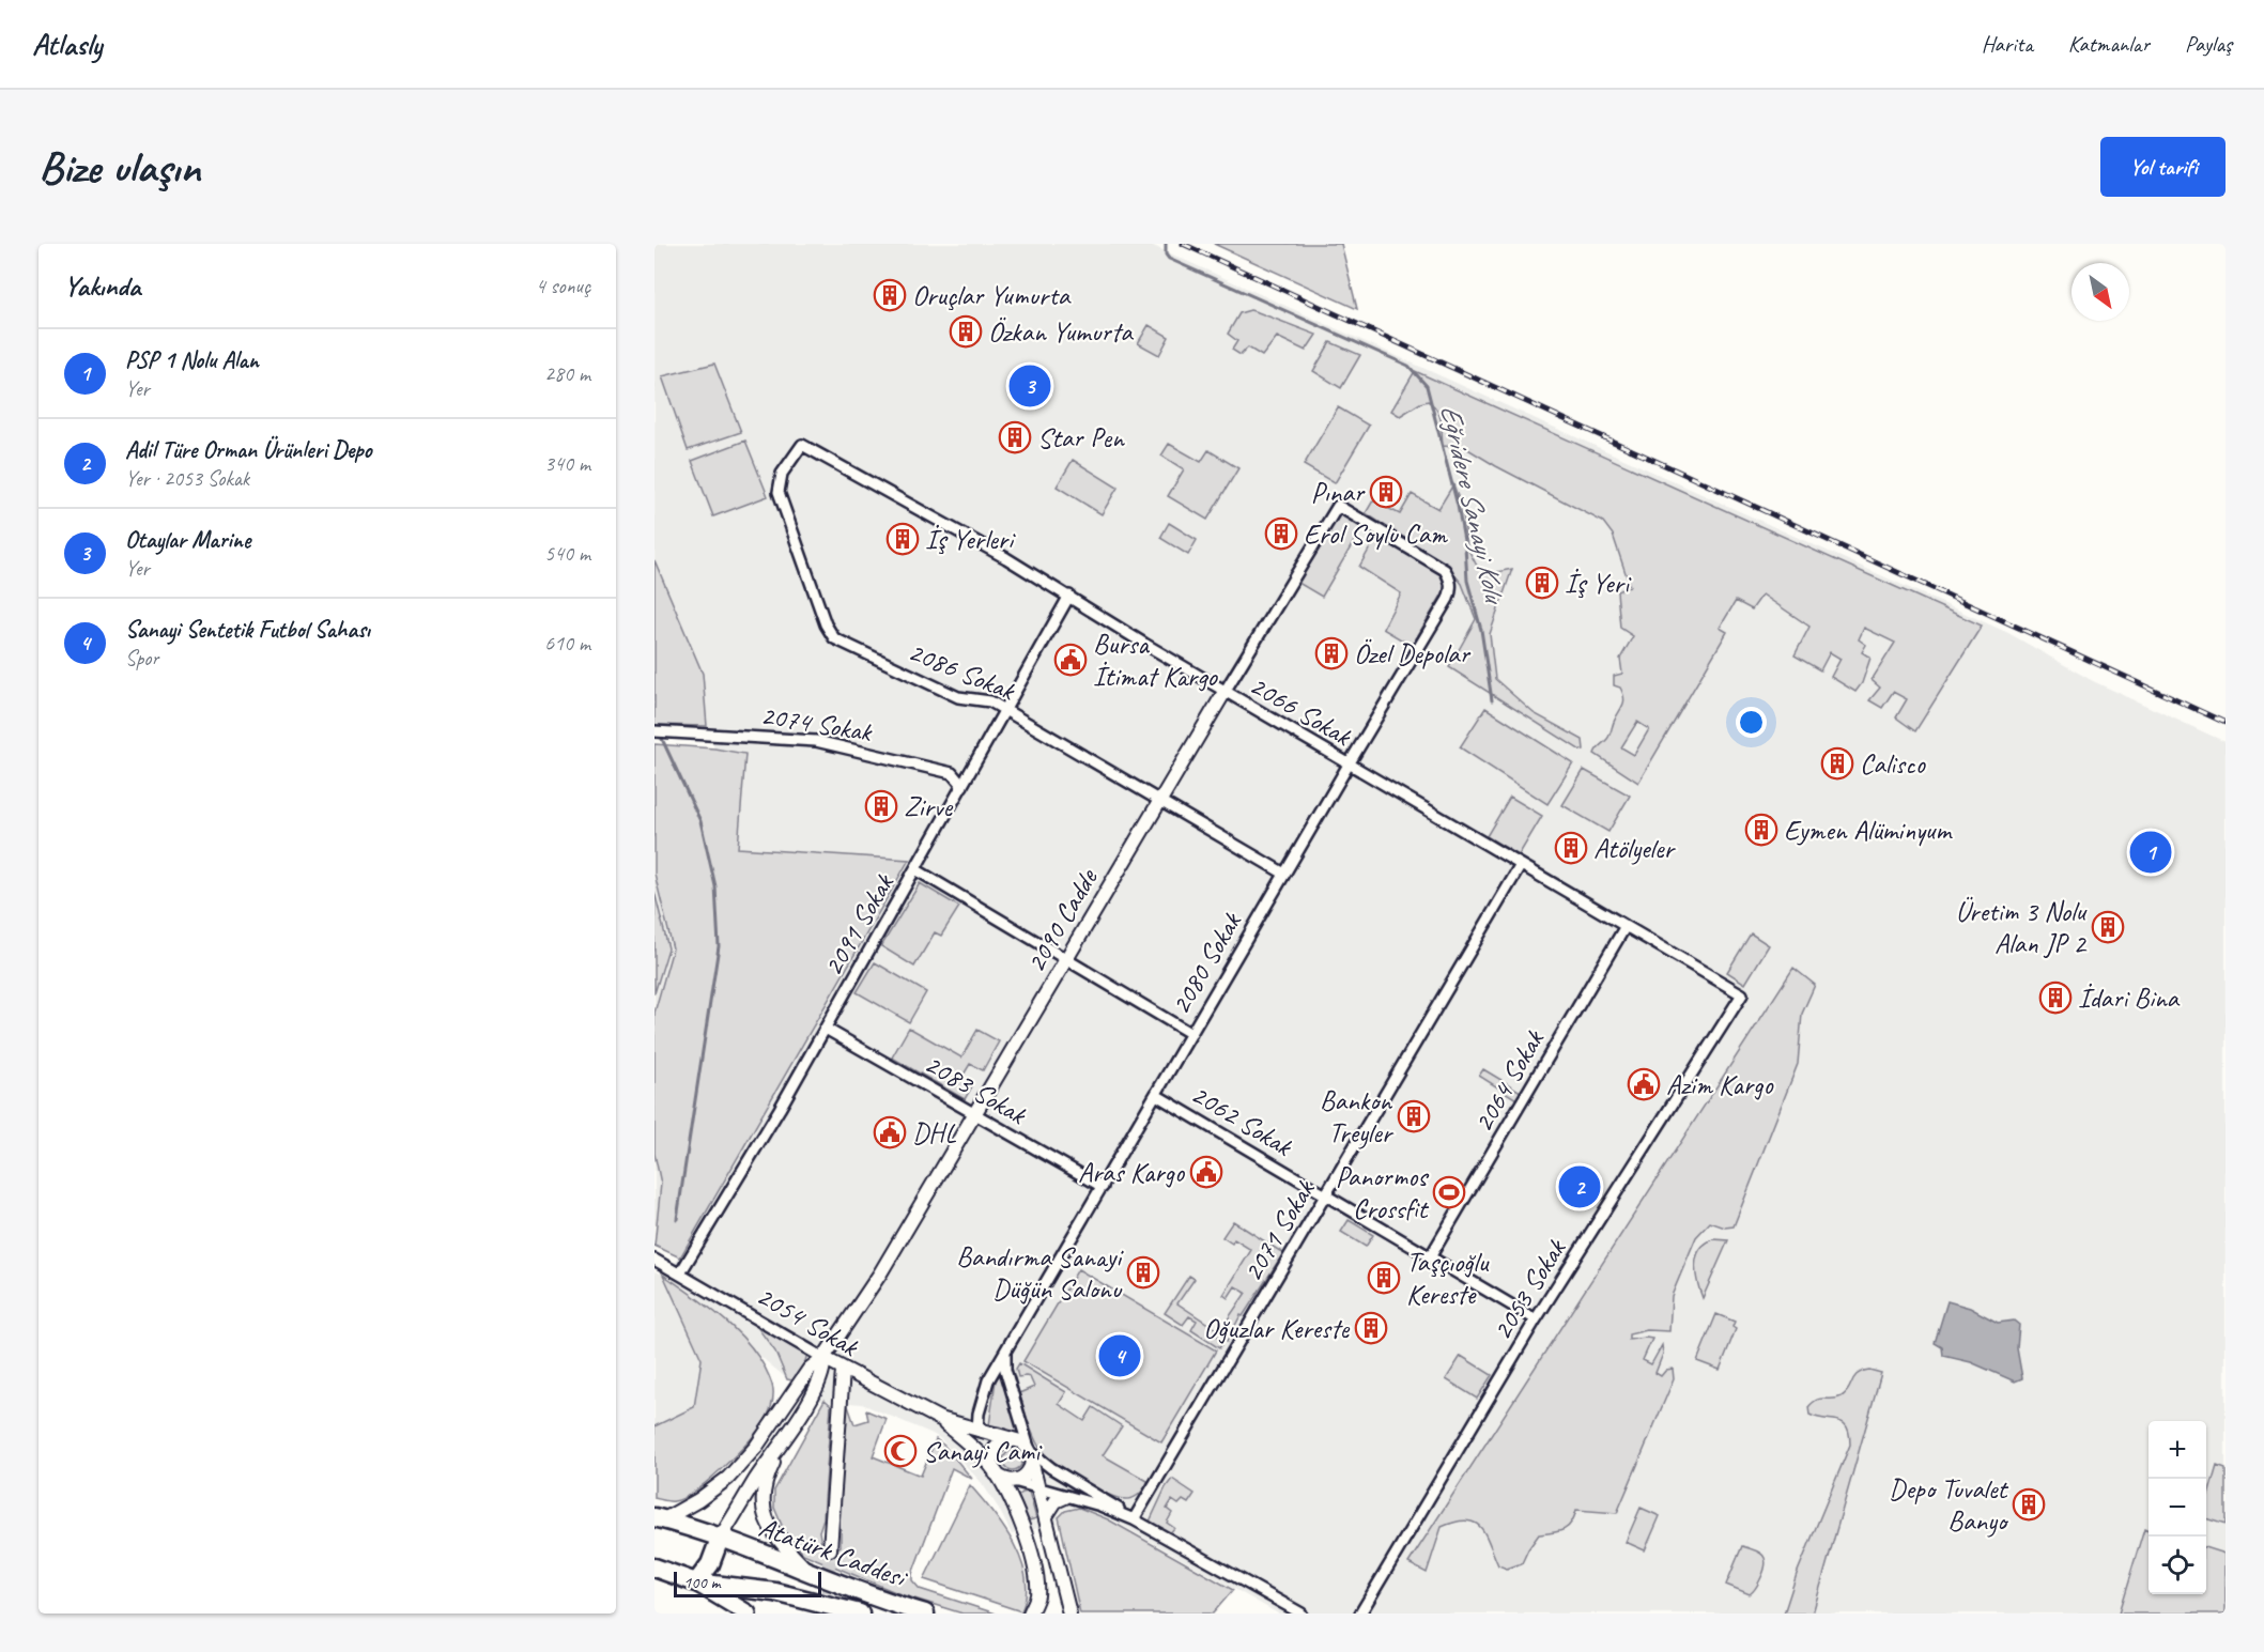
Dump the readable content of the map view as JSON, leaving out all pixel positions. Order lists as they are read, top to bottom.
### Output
{
  "streets": {
    "highway": ["Atatürk Caddesi"],
    "street": [
      "2086 Sokak",
      "2066 Sokak",
      "2074 Sokak",
      "2090 Cadde",
      "2091 Sokak",
      "2080 Sokak",
      "2064 Sokak",
      "2083 Sokak",
      "2062 Sokak",
      "2071 Sokak",
      "2053 Sokak",
      "2054 Sokak"
    ]
  },
  "crossings": [
    ["2086 Sokak", "2066 Sokak"],
    ["2086 Sokak", "2090 Cadde"],
    ["2086 Sokak", "2091 Sokak"],
    ["2086 Sokak", "2080 Sokak"],
    ["2066 Sokak", "2090 Cadde"],
    ["2066 Sokak", "2091 Sokak"],
    ["2066 Sokak", "2080 Sokak"],
    ["2066 Sokak", "2064 Sokak"],
    ["2066 Sokak", "2071 Sokak"],
    ["2066 Sokak", "2053 Sokak"],
    ["2074 Sokak", "2091 Sokak"],
    ["2090 Cadde", "2080 Sokak"],
    ["2090 Cadde", "2083 Sokak"],
    ["2090 Cadde", "2054 Sokak"],
    ["2090 Cadde", "Atatürk Caddesi"],
    ["2091 Sokak", "2083 Sokak"],
    ["2091 Sokak", "2054 Sokak"],
    ["2080 Sokak", "2083 Sokak"],
    ["2080 Sokak", "2062 Sokak"],
    ["2080 Sokak", "2054 Sokak"],
    ["2064 Sokak", "2062 Sokak"],
    ["2062 Sokak", "2071 Sokak"],
    ["2062 Sokak", "2053 Sokak"],
    ["2071 Sokak", "2054 Sokak"]
  ],
  "water": ["Eğridere Sanayi Kolu"],
  "places": {
    "building": [
      "Oruçlar Yumurta",
      "Özkan Yumurta",
      "Star Pen",
      "Pınar",
      "Erol Soylu Cam",
      "İş Yerleri",
      "İş Yeri",
      "Özel Depolar",
      "Calisco",
      "Zirve",
      "Eymen Alüminyum",
      "Atölyeler",
      "Üretim 3 Nolu Alan JP 2",
      "İdari Bina",
      "Bankon Treyler",
      "Bandırma Sanayi Düğün Salonu",
      "Taşçıoğlu Kereste",
      "Oğuzlar Kereste",
      "Depo Tuvalet Banyo"
    ],
    "public building": [
      "Bursa İtimat Kargo",
      "Azim Kargo",
      "DHL",
      "Aras Kargo"
    ],
    "sports": ["Panormos Crossfit"],
    "mosque": ["Sanayi Cami"]
  },
  "scale_bar": "100 m",
  "north": "bottom right",
  "page": {
    "header": "Atlasly",
    "nav": ["Harita", "Katmanlar", "Paylaş"],
    "buttons": "Yol tarifi",
    "title": "Bize ulaşın",
    "heading": ["Yakında", "4 sonuç"],
    "list": [
      {
        "mark": "1",
        "name": "PSP 1 Nolu Alan",
        "note": "Yer",
        "value": "280 m"
      },
      {
        "mark": "2",
        "name": "Adil Türe Orman Ürünleri Depo",
        "note": "Yer · 2053 Sokak",
        "value": "340 m"
      },
      {
        "mark": "3",
        "name": "Otaylar Marine",
        "note": "Yer",
        "value": "540 m"
      },
      {
        "mark": "4",
        "name": "Sanayi Sentetik Futbol Sahası",
        "note": "Spor",
        "value": "610 m"
      }
    ],
    "pins": [
      "3",
      "1",
      "2",
      "4"
    ],
    "map_buttons": ["+", "−"],
    "scale": "100 m"
  }
}
